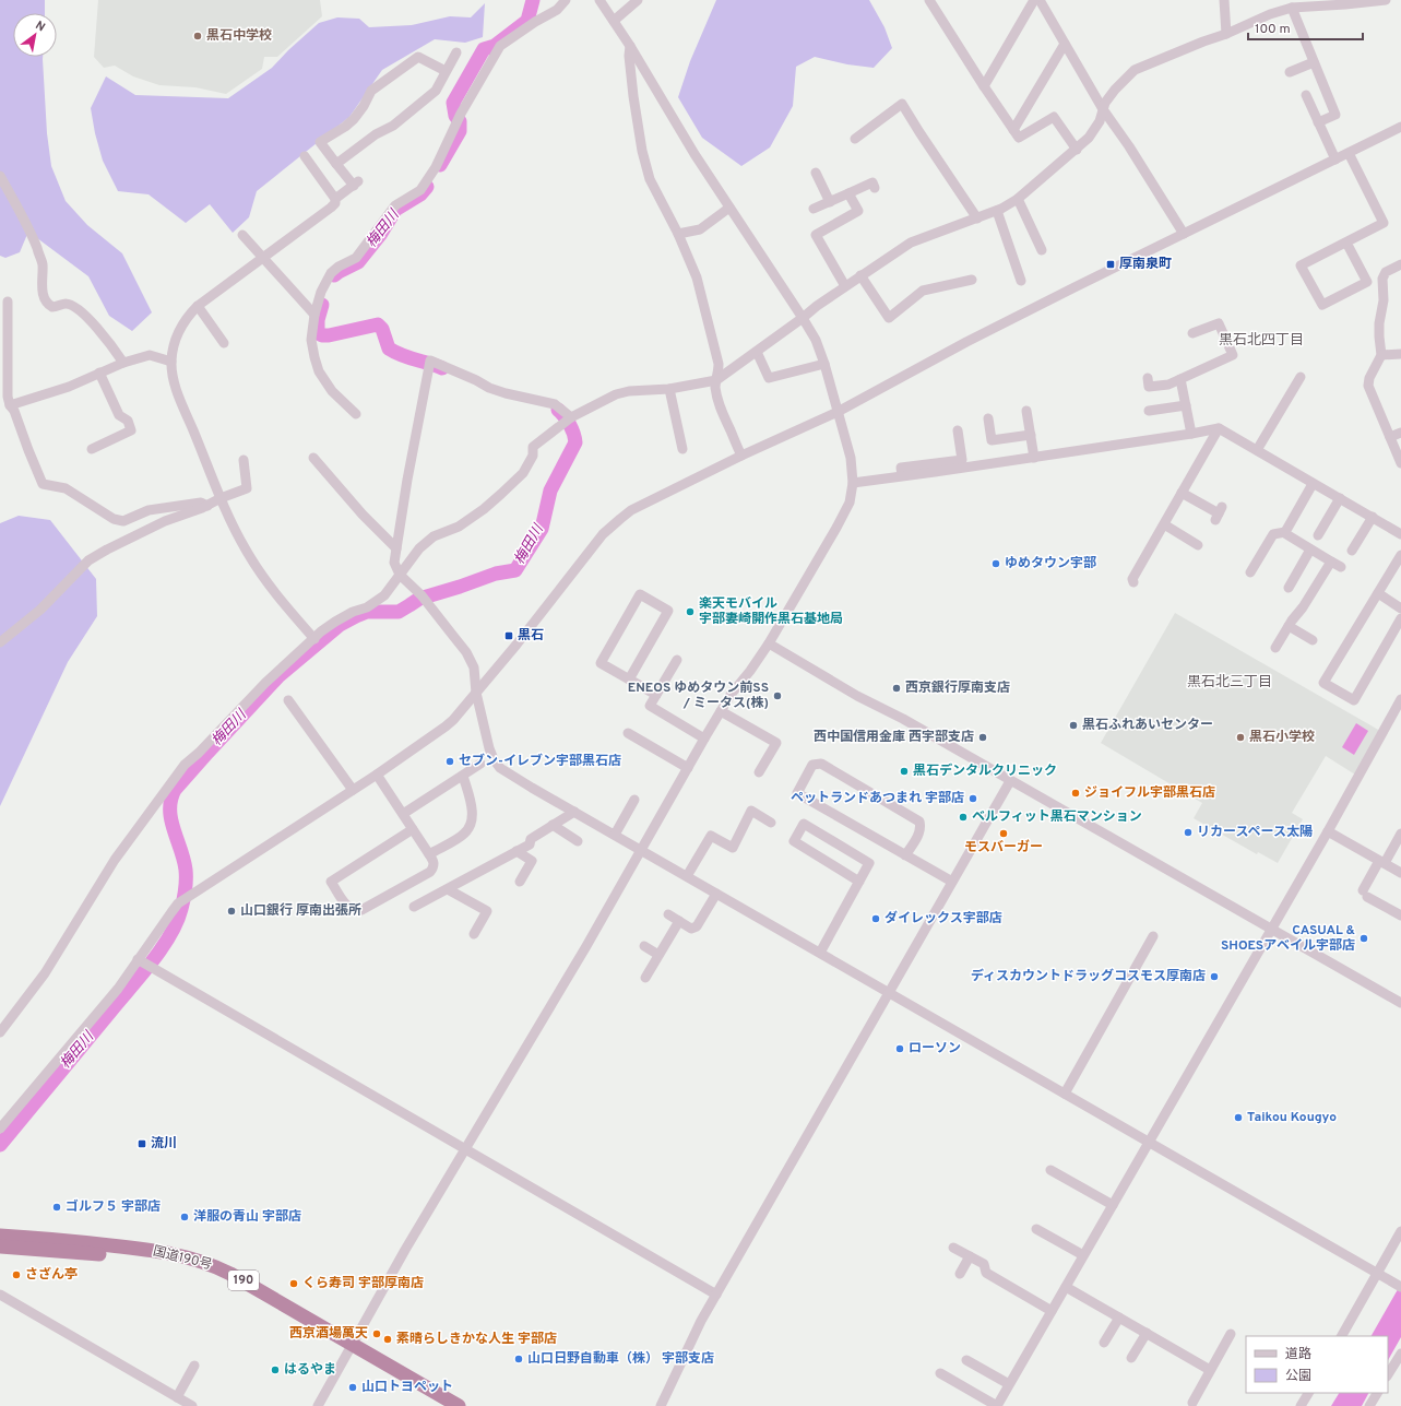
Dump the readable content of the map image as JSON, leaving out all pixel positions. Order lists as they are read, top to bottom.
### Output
{
  "streets": {
    "highway": ["国道190号", "190"]
  },
  "districts": ["黒石北四丁目", "黒石北三丁目"],
  "water": ["梅田川"],
  "places": {
    "other": [
      "黒石中学校",
      "ゆめタウン宇部",
      "楽天モバイル 宇部妻崎開作黒石基地局",
      "西京銀行厚南支店",
      "ENEOS ゆめタウン前SS / ミータス(株)",
      "黒石ふれあいセンター",
      "西中国信用金庫 西宇部支店",
      "黒石小学校",
      "セブン-イレブン宇部黒石店",
      "黒石デンタルクリニック",
      "ジョイフル宇部黒石店",
      "ペットランドあつまれ 宇部店",
      "ベルフィット黒石マンション",
      "リカースペース太陽",
      "モスバーガー",
      "山口銀行 厚南出張所",
      "ダイレックス宇部店",
      "CASUAL & SHOESアベイル宇部店",
      "ディスカウントドラッグコスモス厚南店",
      "ローソン",
      "Taikou Kougyo",
      "ゴルフ５ 宇部店",
      "洋服の青山 宇部店",
      "さざん亭",
      "くら寿司 宇部厚南店",
      "西京酒場萬天",
      "素晴らしきかな人生 宇部店",
      "山口日野自動車（株） 宇部支店",
      "はるやま",
      "山口トヨペット"
    ],
    "transit": ["厚南泉町", "黒石", "流川"]
  },
  "legend": ["道路", "公園"],
  "scale_bar": "100 m",
  "north": "top right"
}
